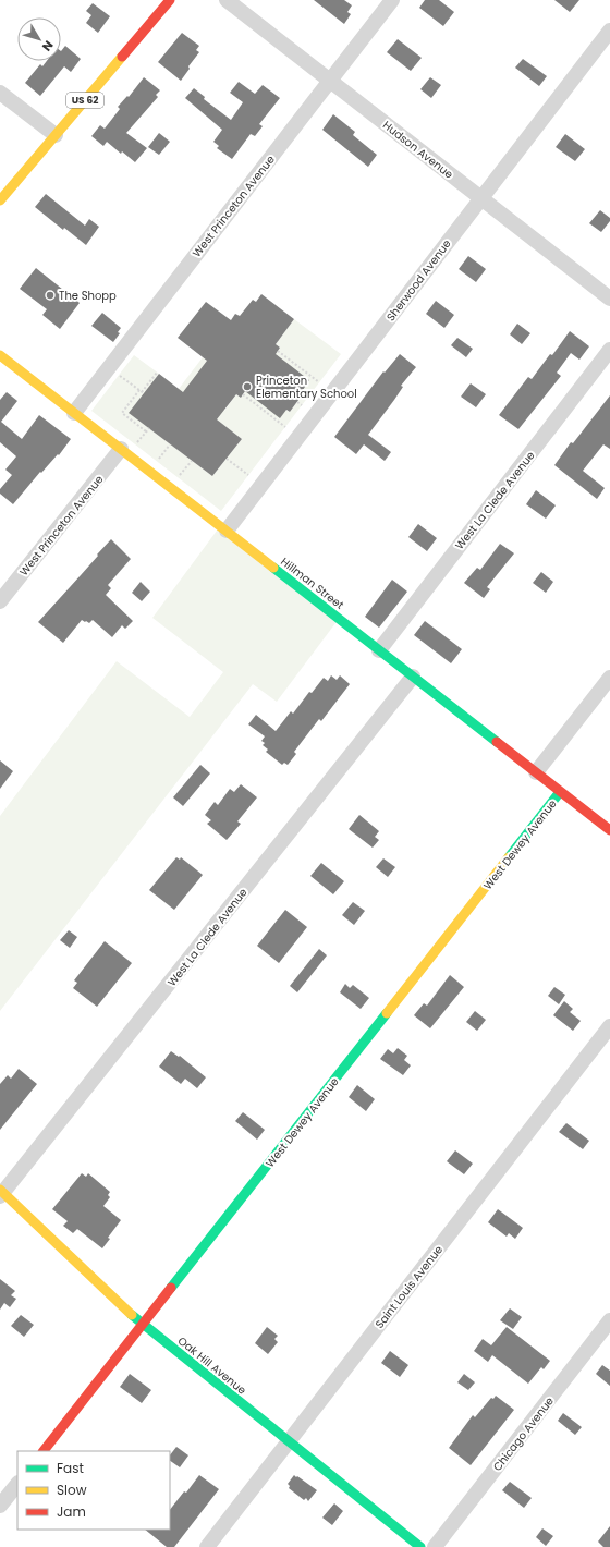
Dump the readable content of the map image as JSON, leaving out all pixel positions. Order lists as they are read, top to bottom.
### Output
{
  "streets": {
    "street": [
      "US 62",
      "Hudson Avenue",
      "West Princeton Avenue",
      "Sherwood Avenue",
      "West La Clede Avenue",
      "Hillman Street",
      "West Dewey Avenue",
      "Saint Louis Avenue",
      "Oak Hill Avenue",
      "Chicago Avenue"
    ]
  },
  "crossings": [
    ["Hudson Avenue", "West Princeton Avenue"],
    ["Hudson Avenue", "Sherwood Avenue"],
    ["West Princeton Avenue", "Hillman Street"],
    ["Sherwood Avenue", "Hillman Street"],
    ["West La Clede Avenue", "Hillman Street"],
    ["West La Clede Avenue", "Oak Hill Avenue"],
    ["Hillman Street", "West Dewey Avenue"],
    ["West Dewey Avenue", "Oak Hill Avenue"],
    ["Saint Louis Avenue", "Oak Hill Avenue"]
  ],
  "places": ["The Shopp", "Princeton Elementary School"],
  "legend": ["Fast", "Slow", "Jam"],
  "north": "bottom right"
}
